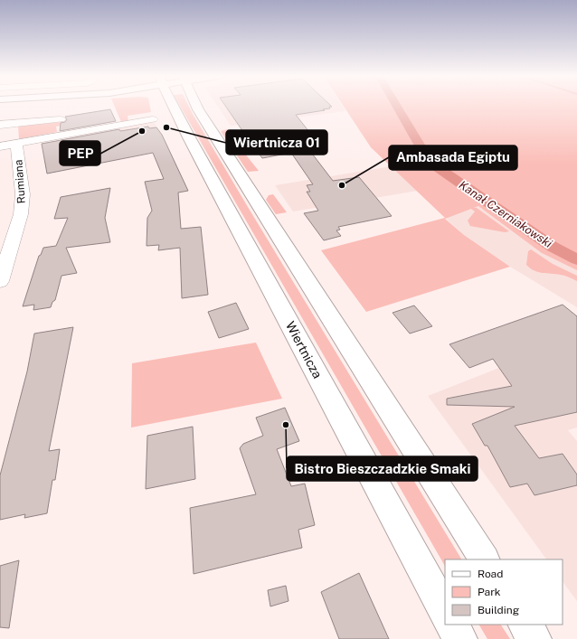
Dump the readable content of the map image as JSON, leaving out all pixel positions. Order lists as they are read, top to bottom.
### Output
{
  "streets": {
    "main road": ["Wiertnicza"],
    "street": ["Rumiana"]
  },
  "water": ["Kanał Czerniakowski"],
  "places": [
    "Wiertnicza 01",
    "PEP",
    "Ambasada Egiptu",
    "Bistro Bieszczadzkie Smaki"
  ],
  "legend": ["Road", "Park", "Building"]
}
